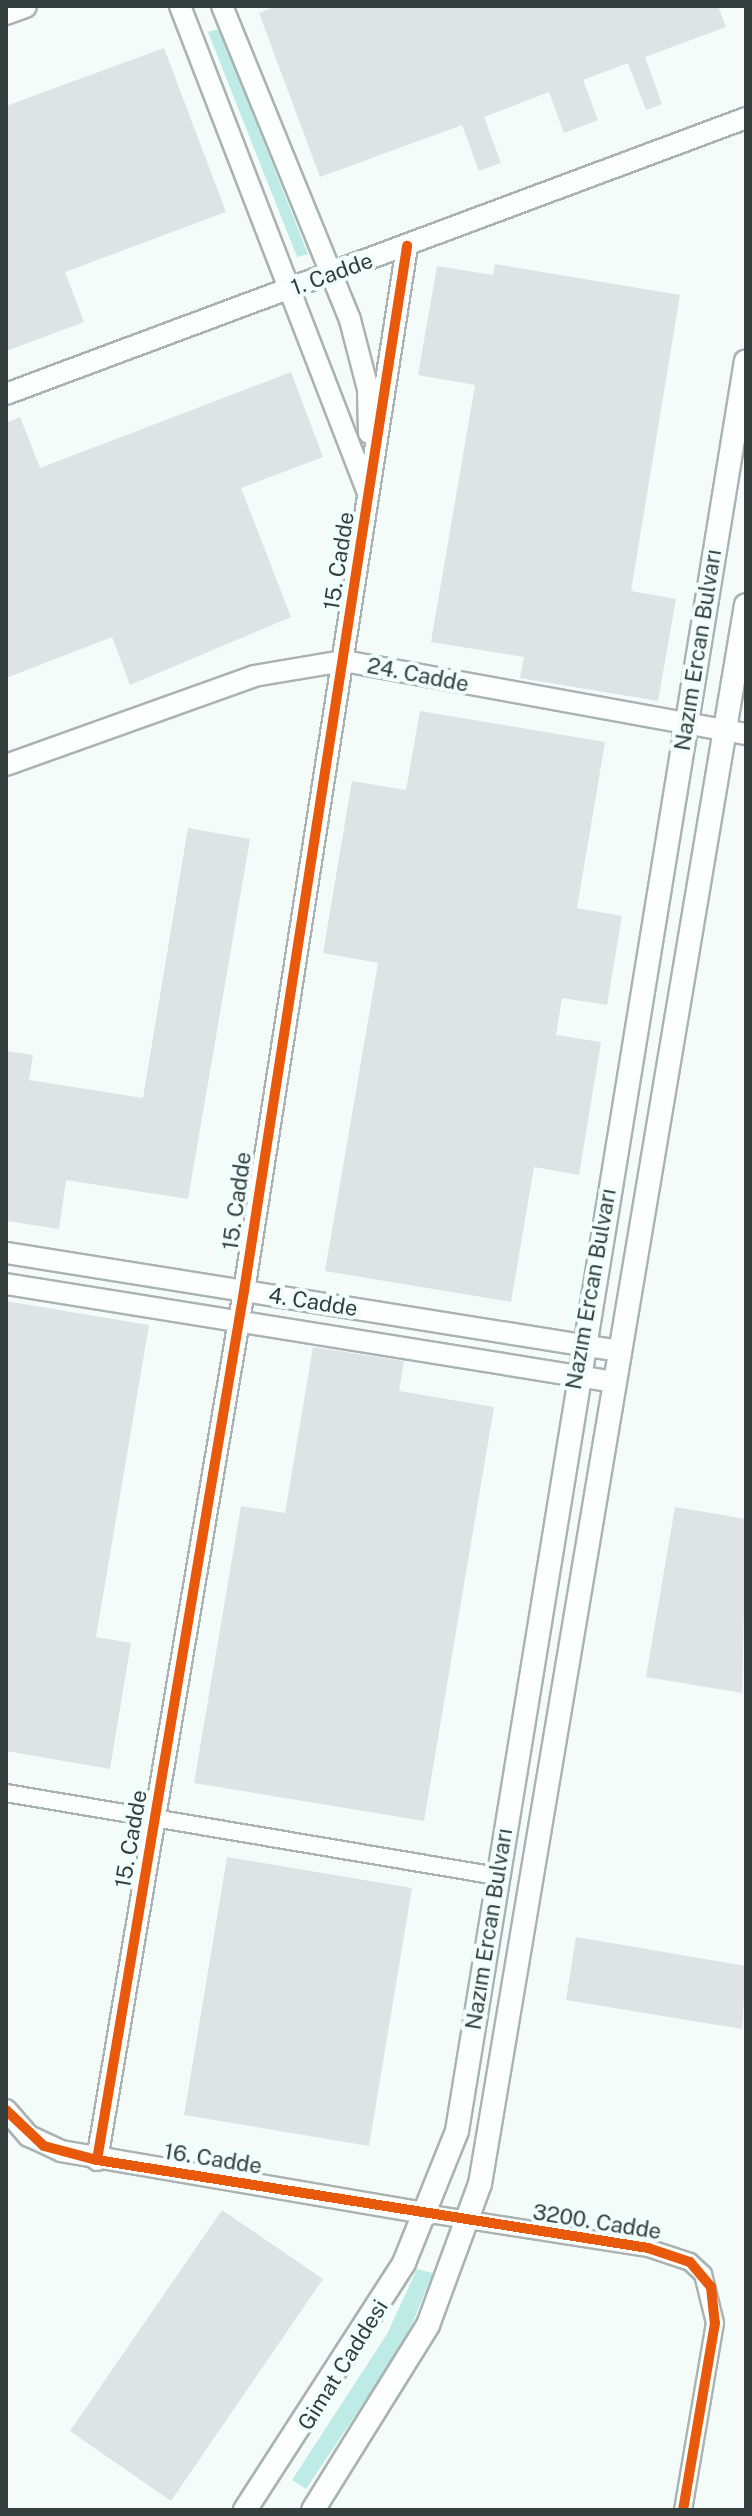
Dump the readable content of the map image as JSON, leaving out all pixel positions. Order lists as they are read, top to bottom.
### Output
{
  "streets": {
    "main road": ["Nazım Ercan Bulvarı", "Gimat Caddesi"],
    "street": [
      "1. Cadde",
      "15. Cadde",
      "24. Cadde",
      "4. Cadde",
      "16. Cadde",
      "3200. Cadde"
    ]
  },
  "crossings": [
    ["1. Cadde", "15. Cadde"],
    ["15. Cadde", "24. Cadde"],
    ["15. Cadde", "4. Cadde"],
    ["15. Cadde", "16. Cadde"],
    ["Nazım Ercan Bulvarı", "24. Cadde"],
    ["Nazım Ercan Bulvarı", "4. Cadde"],
    ["Nazım Ercan Bulvarı", "16. Cadde"],
    ["Nazım Ercan Bulvarı", "3200. Cadde"],
    ["Nazım Ercan Bulvarı", "Gimat Caddesi"],
    ["16. Cadde", "3200. Cadde"],
    ["16. Cadde", "Gimat Caddesi"],
    ["3200. Cadde", "Gimat Caddesi"]
  ]
}
